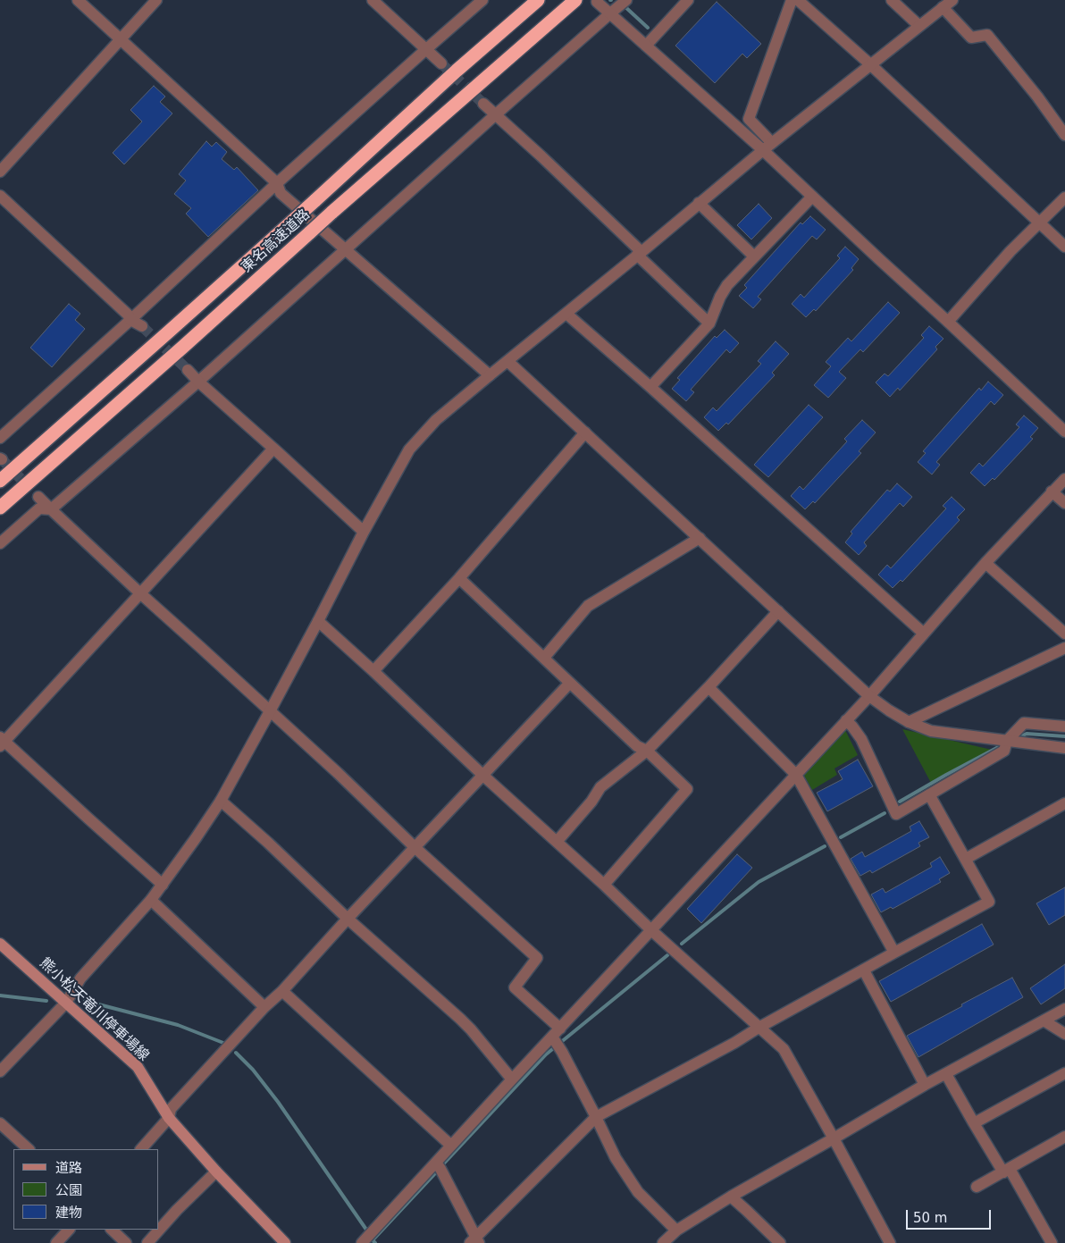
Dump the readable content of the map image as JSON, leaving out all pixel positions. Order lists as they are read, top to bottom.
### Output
{
  "streets": {
    "highway": ["東名高速道路"],
    "main road": ["熊小松天竜川停車場線"]
  },
  "legend": ["道路", "公園", "建物"],
  "scale_bar": "50 m"
}
